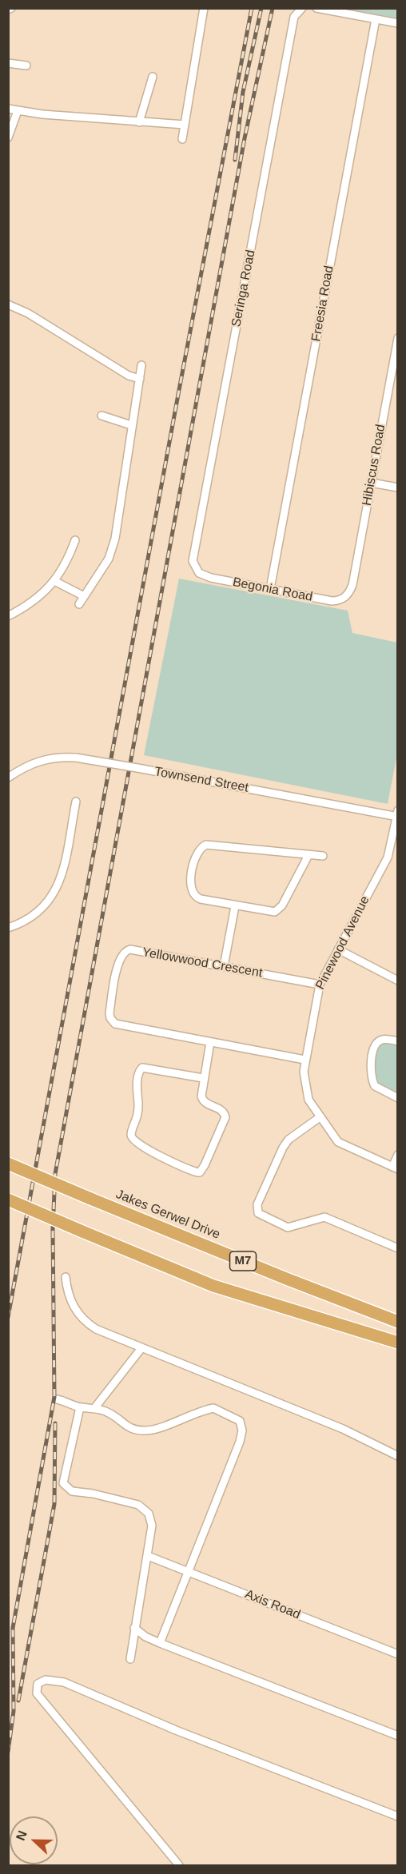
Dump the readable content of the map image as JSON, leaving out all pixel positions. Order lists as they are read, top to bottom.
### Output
{
  "streets": {
    "highway": ["Jakes Gerwel Drive", "M7"],
    "street": [
      "Seringa Road",
      "Freesia Road",
      "Hibiscus Road",
      "Begonia Road",
      "Townsend Street",
      "Pinewood Avenue",
      "Yellowwood Crescent",
      "Axis Road"
    ]
  },
  "crossings": [
    ["Seringa Road", "Begonia Road"],
    ["Freesia Road", "Begonia Road"],
    ["Hibiscus Road", "Begonia Road"],
    ["Townsend Street", "Pinewood Avenue"],
    ["Pinewood Avenue", "Yellowwood Crescent"]
  ],
  "north": "left"
}
